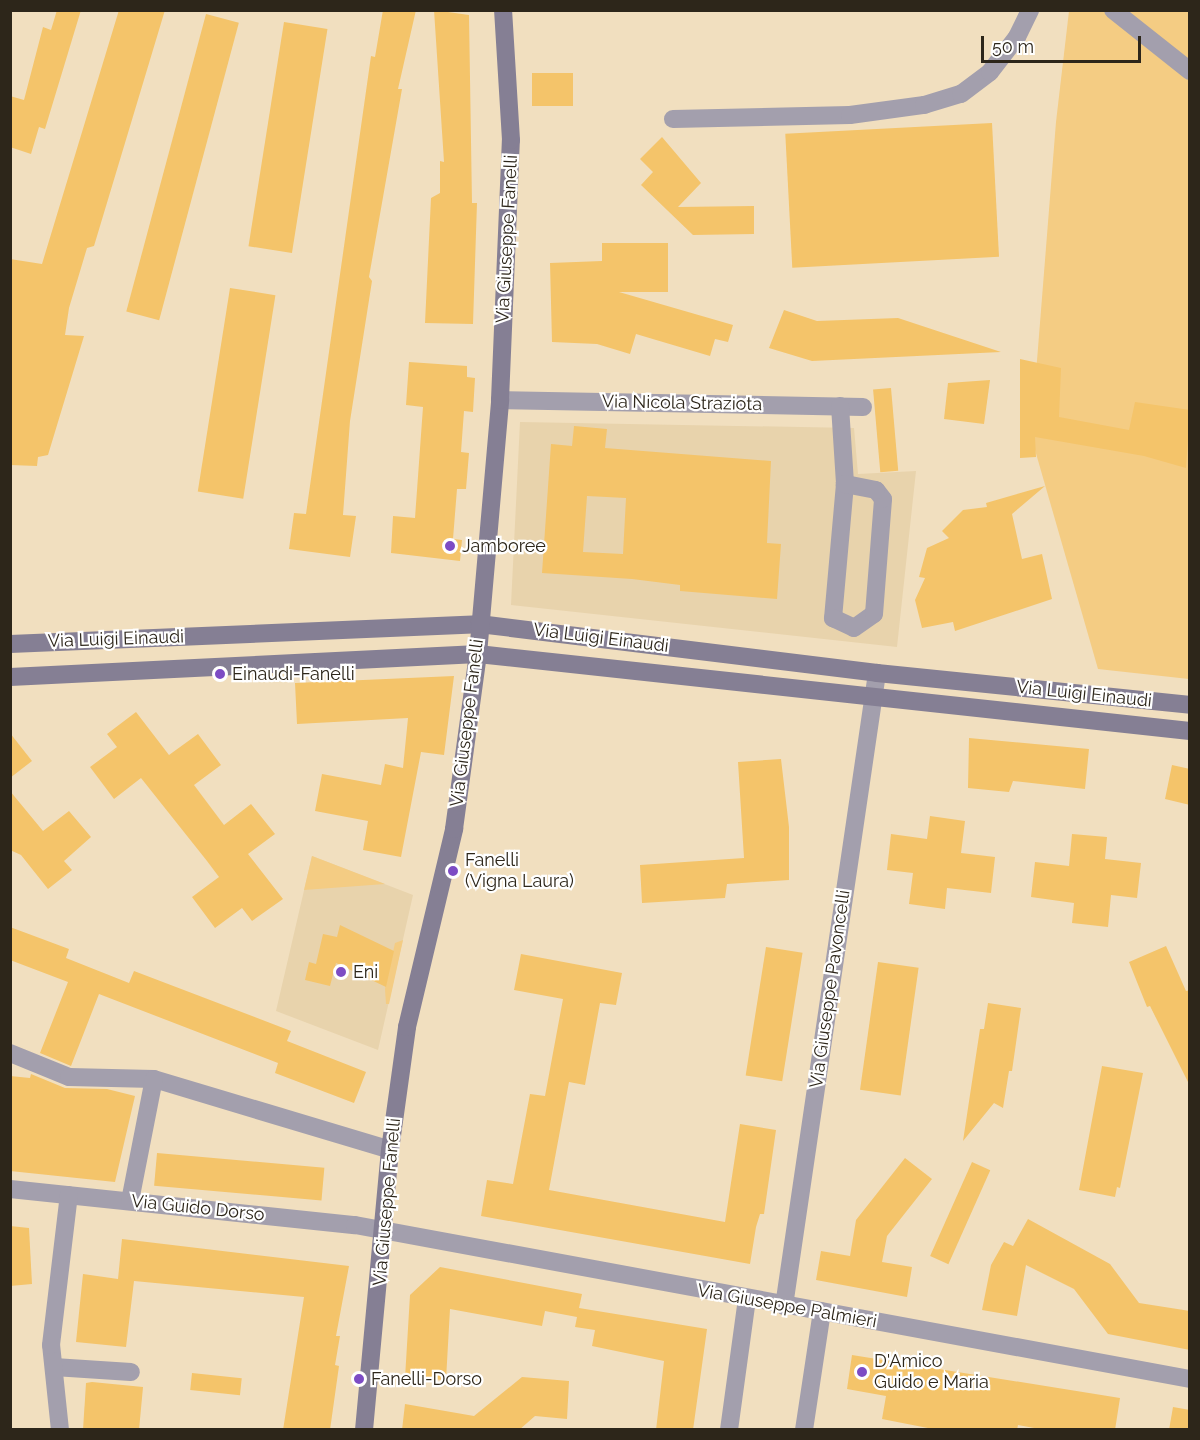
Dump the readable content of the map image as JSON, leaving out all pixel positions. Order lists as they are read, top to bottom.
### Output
{
  "streets": {
    "main road": ["Via Giuseppe Fanelli", "Via Luigi Einaudi"],
    "street": [
      "Via Nicola Straziota",
      "Via Giuseppe Pavoncelli",
      "Via Guido Dorso",
      "Via Giuseppe Palmieri"
    ]
  },
  "crossings": [
    ["Via Giuseppe Fanelli", "Via Nicola Straziota"],
    ["Via Giuseppe Fanelli", "Via Luigi Einaudi"],
    ["Via Giuseppe Fanelli", "Via Guido Dorso"],
    ["Via Giuseppe Fanelli", "Via Giuseppe Palmieri"],
    ["Via Luigi Einaudi", "Via Giuseppe Pavoncelli"],
    ["Via Giuseppe Pavoncelli", "Via Giuseppe Palmieri"],
    ["Via Guido Dorso", "Via Giuseppe Palmieri"]
  ],
  "places": [
    "Jamboree",
    "Einaudi-Fanelli",
    "Fanelli (Vigna Laura)",
    "Eni",
    "D'Amico Guido e Maria",
    "Fanelli-Dorso"
  ],
  "scale_bar": "50 m"
}
